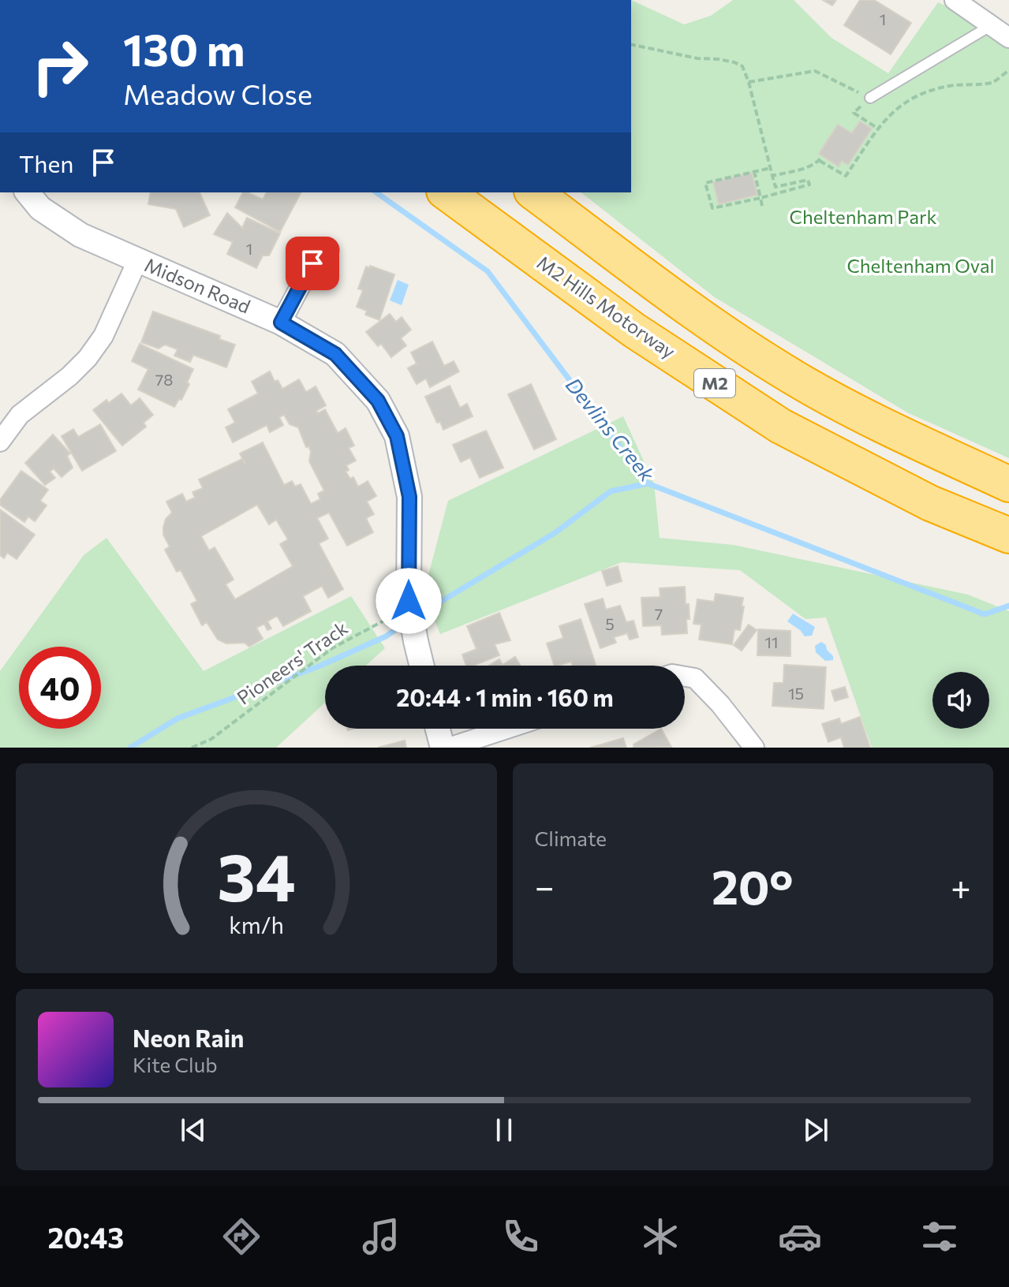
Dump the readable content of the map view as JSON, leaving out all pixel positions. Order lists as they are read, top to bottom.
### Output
{
  "streets": {
    "highway": ["M2 Hills Motorway", "M2"],
    "street": ["Midson Road"],
    "path": ["Pioneers' Track"]
  },
  "crossings": [
    ["Midson Road", "Pioneers' Track"]
  ],
  "water": ["Devlins Creek"],
  "parks": ["Cheltenham Park", "Cheltenham Oval"],
  "house_numbers": [
    "1",
    "1",
    "78",
    "7",
    "5",
    "11",
    "15"
  ],
  "page": {
    "turn": ["130 m", "Meadow Close"],
    "then": "Then",
    "limit": "40",
    "trip": "20:44 · 1 min · 160 m",
    "tile": "Climate",
    "heat": ["−", "20°", "+"],
    "song": ["Neon Rain", "Kite Club"],
    "tabs": "20:43",
    "gauge": ["34", "km/h"]
  }
}
